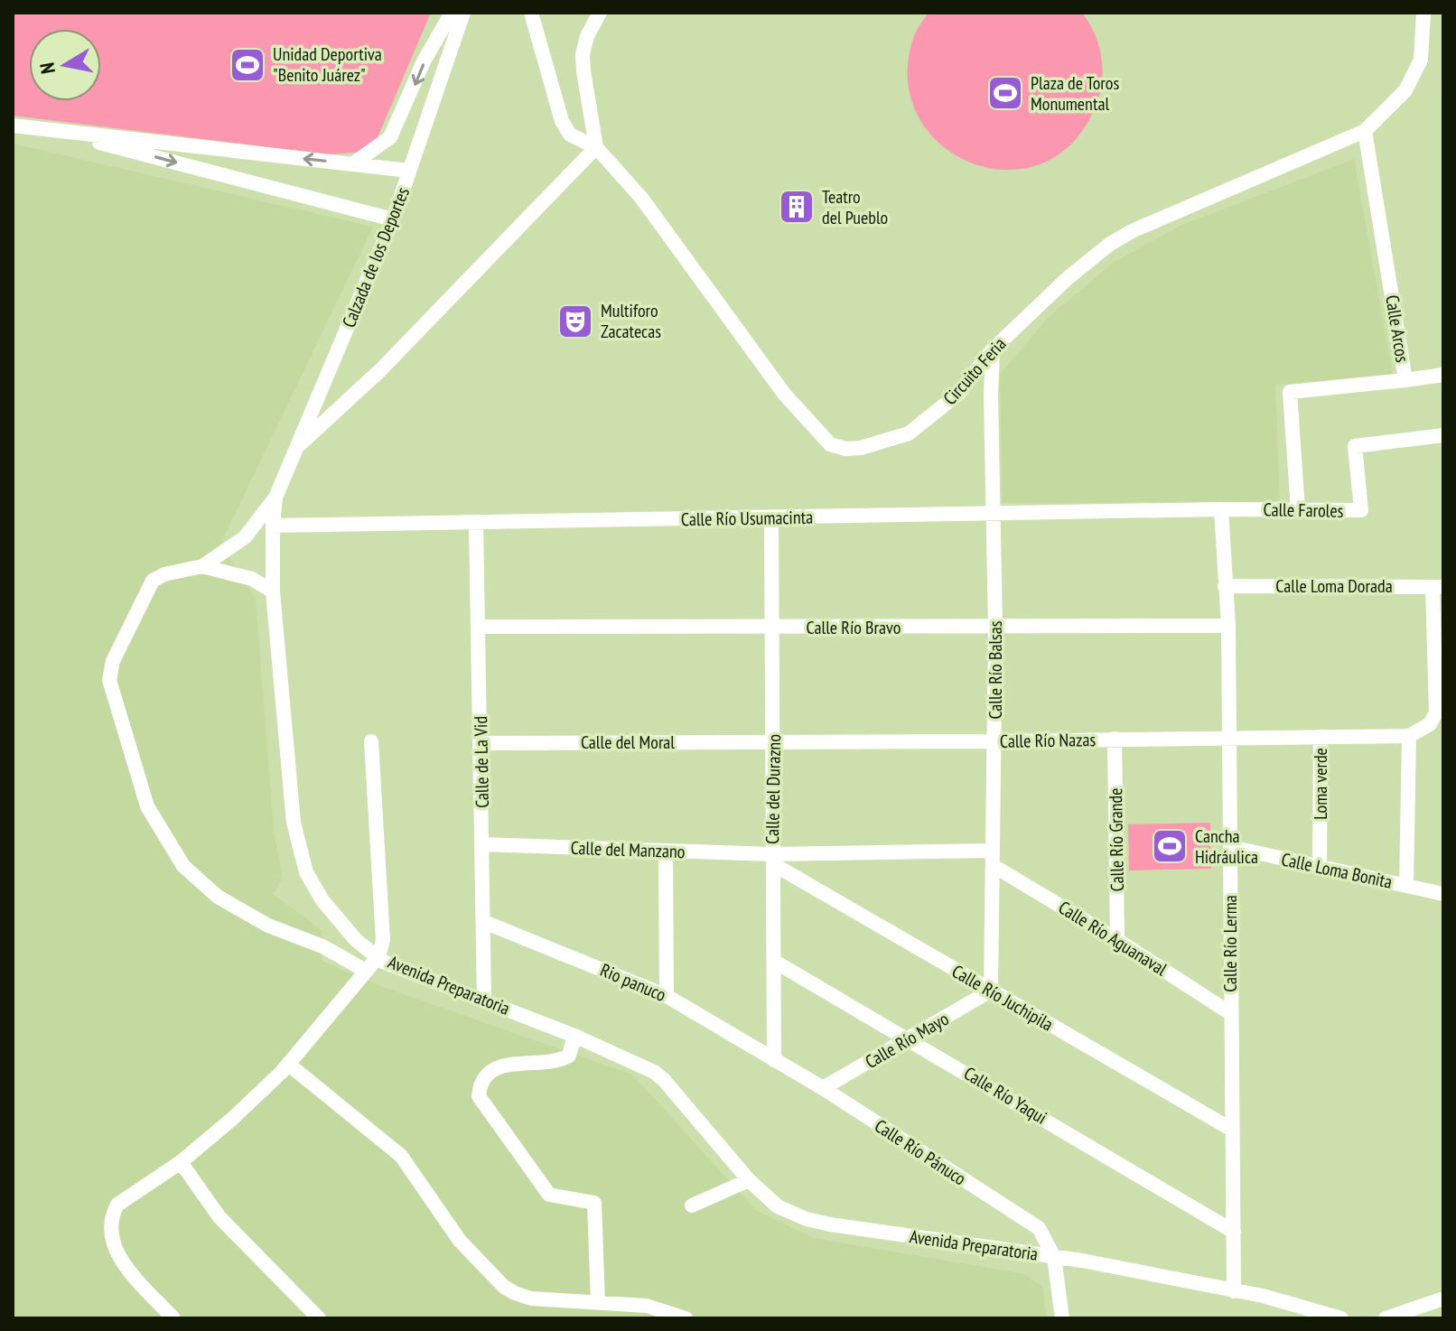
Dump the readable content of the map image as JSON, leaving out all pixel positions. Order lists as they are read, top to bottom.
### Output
{
  "streets": {
    "street": [
      "Calzada de los Deportes",
      "Calle Arcos",
      "Circuito Feria",
      "Calle Faroles",
      "Calle Río Usumacinta",
      "Calle Loma Dorada",
      "Calle Río Bravo",
      "Calle Río Balsas",
      "Calle Río Nazas",
      "Calle del Moral",
      "Calle de La Vid",
      "Loma verde",
      "Calle del Durazno",
      "Calle Río Grande",
      "Calle del Manzano",
      "Calle Loma Bonita",
      "Calle Río Aguanaval",
      "Calle Río Lerma",
      "Rio panuco",
      "Avenida Preparatoria",
      "Calle Río Juchipila",
      "Calle Río Mayo",
      "Calle Río Yaqui",
      "Calle Río Pánuco"
    ]
  },
  "crossings": [
    ["Calzada de los Deportes", "Avenida Preparatoria"],
    ["Calle Arcos", "Circuito Feria"],
    ["Calle Arcos", "Calle Faroles"],
    ["Circuito Feria", "Calle Río Balsas"],
    ["Calle Faroles", "Calle Río Usumacinta"],
    ["Calle Faroles", "Calle Río Lerma"],
    ["Calle Río Usumacinta", "Calle Río Balsas"],
    ["Calle Río Usumacinta", "Calle de La Vid"],
    ["Calle Río Usumacinta", "Calle del Durazno"],
    ["Calle Río Usumacinta", "Calle Río Lerma"],
    ["Calle Río Usumacinta", "Avenida Preparatoria"],
    ["Calle Loma Dorada", "Calle Río Lerma"],
    ["Calle Río Bravo", "Calle Río Balsas"],
    ["Calle Río Bravo", "Calle de La Vid"],
    ["Calle Río Bravo", "Calle del Durazno"],
    ["Calle Río Bravo", "Calle Río Lerma"],
    ["Calle Río Balsas", "Calle Río Nazas"],
    ["Calle Río Balsas", "Calle Río Aguanaval"],
    ["Calle Río Balsas", "Calle Río Juchipila"],
    ["Calle Río Balsas", "Calle Río Mayo"],
    ["Calle Río Nazas", "Calle del Moral"],
    ["Calle Río Nazas", "Loma verde"],
    ["Calle Río Nazas", "Calle del Durazno"],
    ["Calle Río Nazas", "Calle Río Grande"],
    ["Calle Río Nazas", "Calle Río Lerma"],
    ["Calle del Moral", "Calle de La Vid"],
    ["Calle del Moral", "Calle del Durazno"],
    ["Calle de La Vid", "Calle del Manzano"],
    ["Calle de La Vid", "Rio panuco"],
    ["Calle de La Vid", "Avenida Preparatoria"],
    ["Loma verde", "Calle Loma Bonita"],
    ["Calle del Durazno", "Calle del Manzano"],
    ["Calle del Durazno", "Rio panuco"],
    ["Calle del Durazno", "Calle Río Juchipila"],
    ["Calle del Durazno", "Calle Río Yaqui"],
    ["Calle del Durazno", "Calle Río Pánuco"],
    ["Calle Río Grande", "Calle Río Aguanaval"],
    ["Calle del Manzano", "Calle Río Juchipila"],
    ["Calle Loma Bonita", "Calle Río Lerma"],
    ["Calle Río Aguanaval", "Calle Río Lerma"],
    ["Calle Río Lerma", "Avenida Preparatoria"],
    ["Calle Río Lerma", "Calle Río Juchipila"],
    ["Calle Río Lerma", "Calle Río Yaqui"],
    ["Rio panuco", "Calle Río Pánuco"],
    ["Avenida Preparatoria", "Calle Río Pánuco"],
    ["Calle Río Juchipila", "Calle Río Mayo"],
    ["Calle Río Mayo", "Calle Río Yaqui"],
    ["Calle Río Mayo", "Calle Río Pánuco"]
  ],
  "places": {
    "sports": ["Unidad Deportiva \"Benito Juárez\"", "Plaza de Toros Monumental", "Cancha Hidráulica"],
    "building": ["Teatro del Pueblo"],
    "theatre": ["Multiforo Zacatecas"]
  },
  "north": "left"
}
